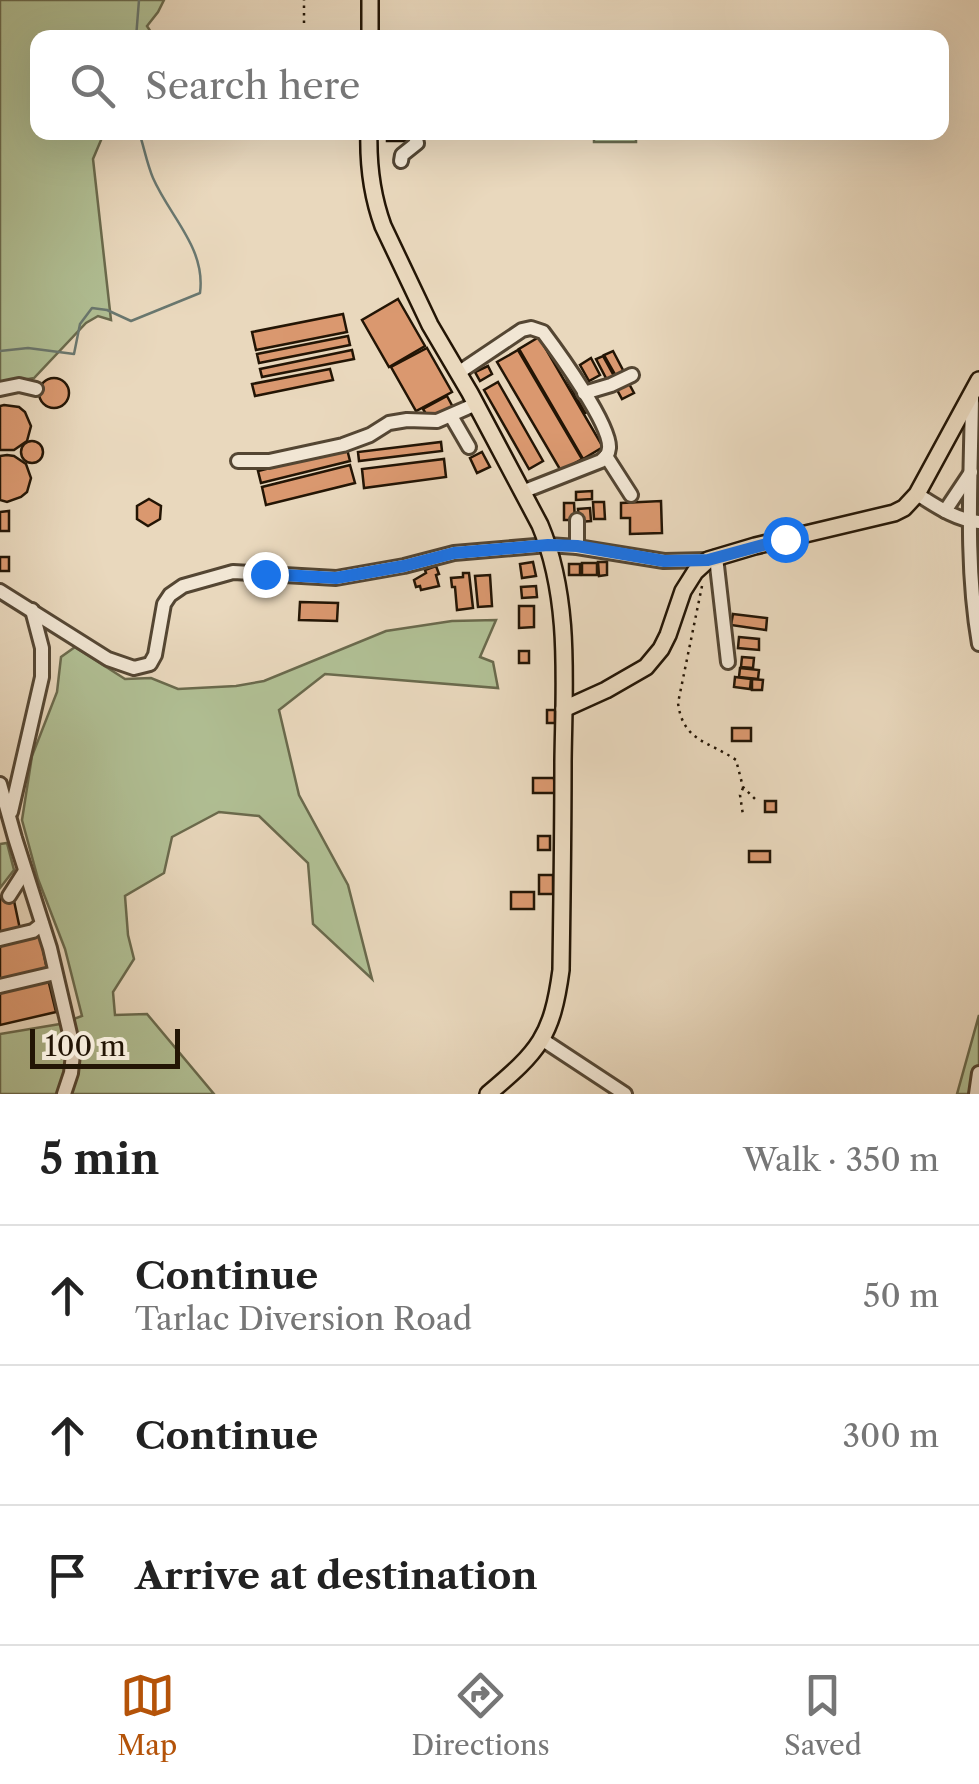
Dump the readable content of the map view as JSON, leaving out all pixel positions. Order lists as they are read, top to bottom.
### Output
{
  "scale_bar": "100 m",
  "page": {
    "search": "Search here",
    "scale": "100 m",
    "heading": ["5 min", "Walk · 350 m"],
    "list": [
      ["Continue", "Tarlac Diversion Road", "50 m"],
      ["Continue", "300 m"],
      "Arrive at destination"
    ],
    "nav": ["Map", "Directions", "Saved"]
  }
}
